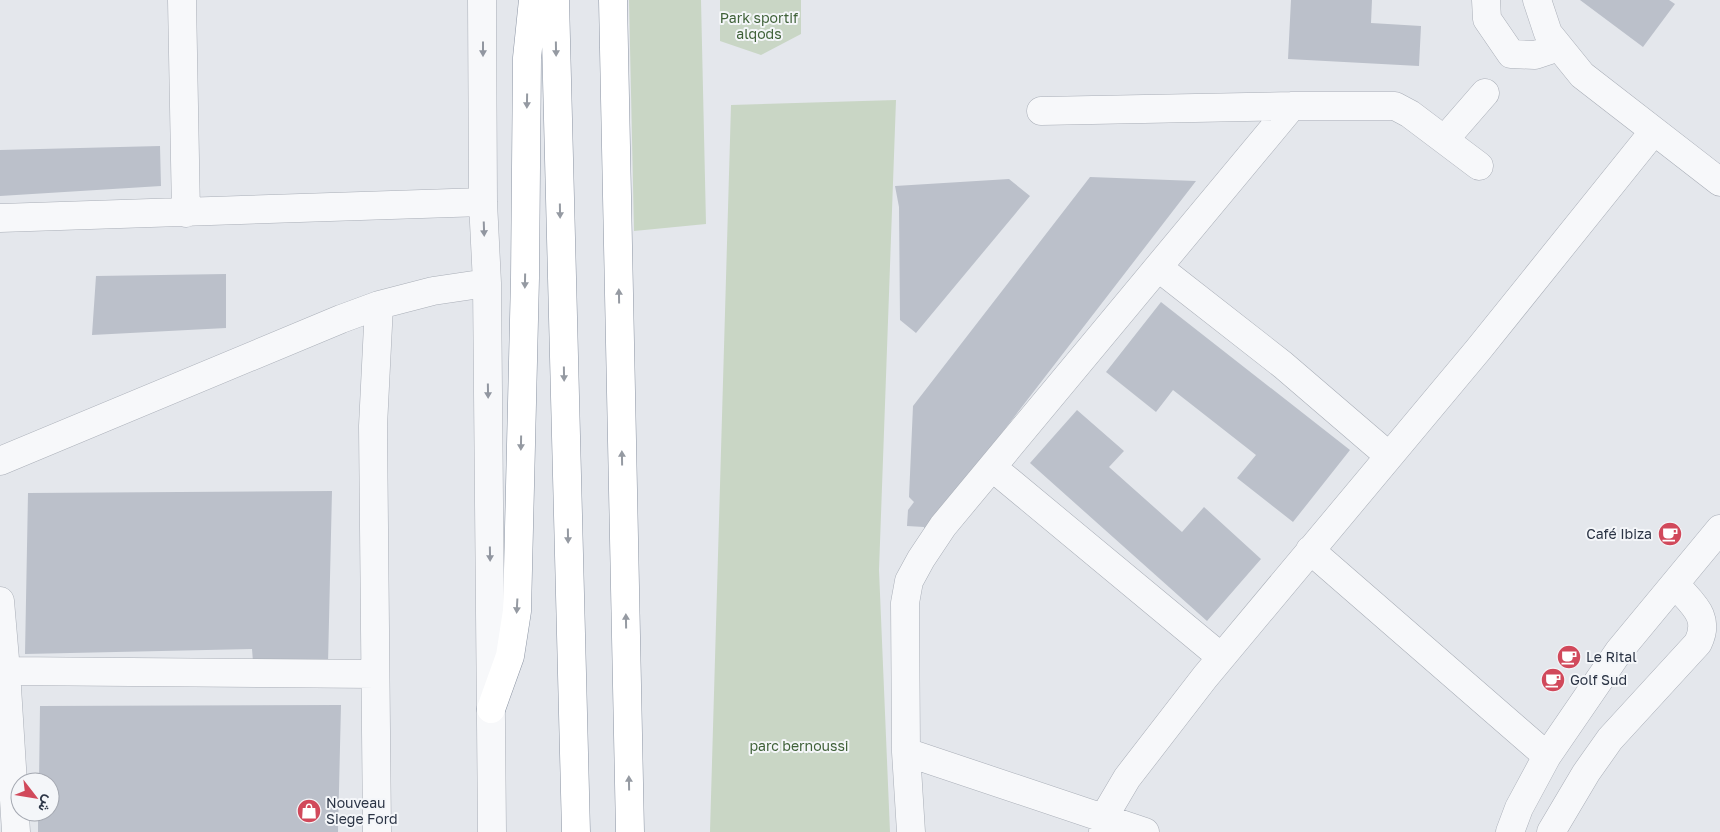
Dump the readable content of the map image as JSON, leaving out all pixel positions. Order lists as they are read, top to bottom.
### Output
{
  "parks": ["Park sportif alqods", "parc bernoussi"],
  "places": {
    "cafe": ["Café Ibiza", "Le Rital", "Golf Sud"],
    "shop": ["Nouveau Siege Ford"]
  },
  "north": "bottom right"
}
